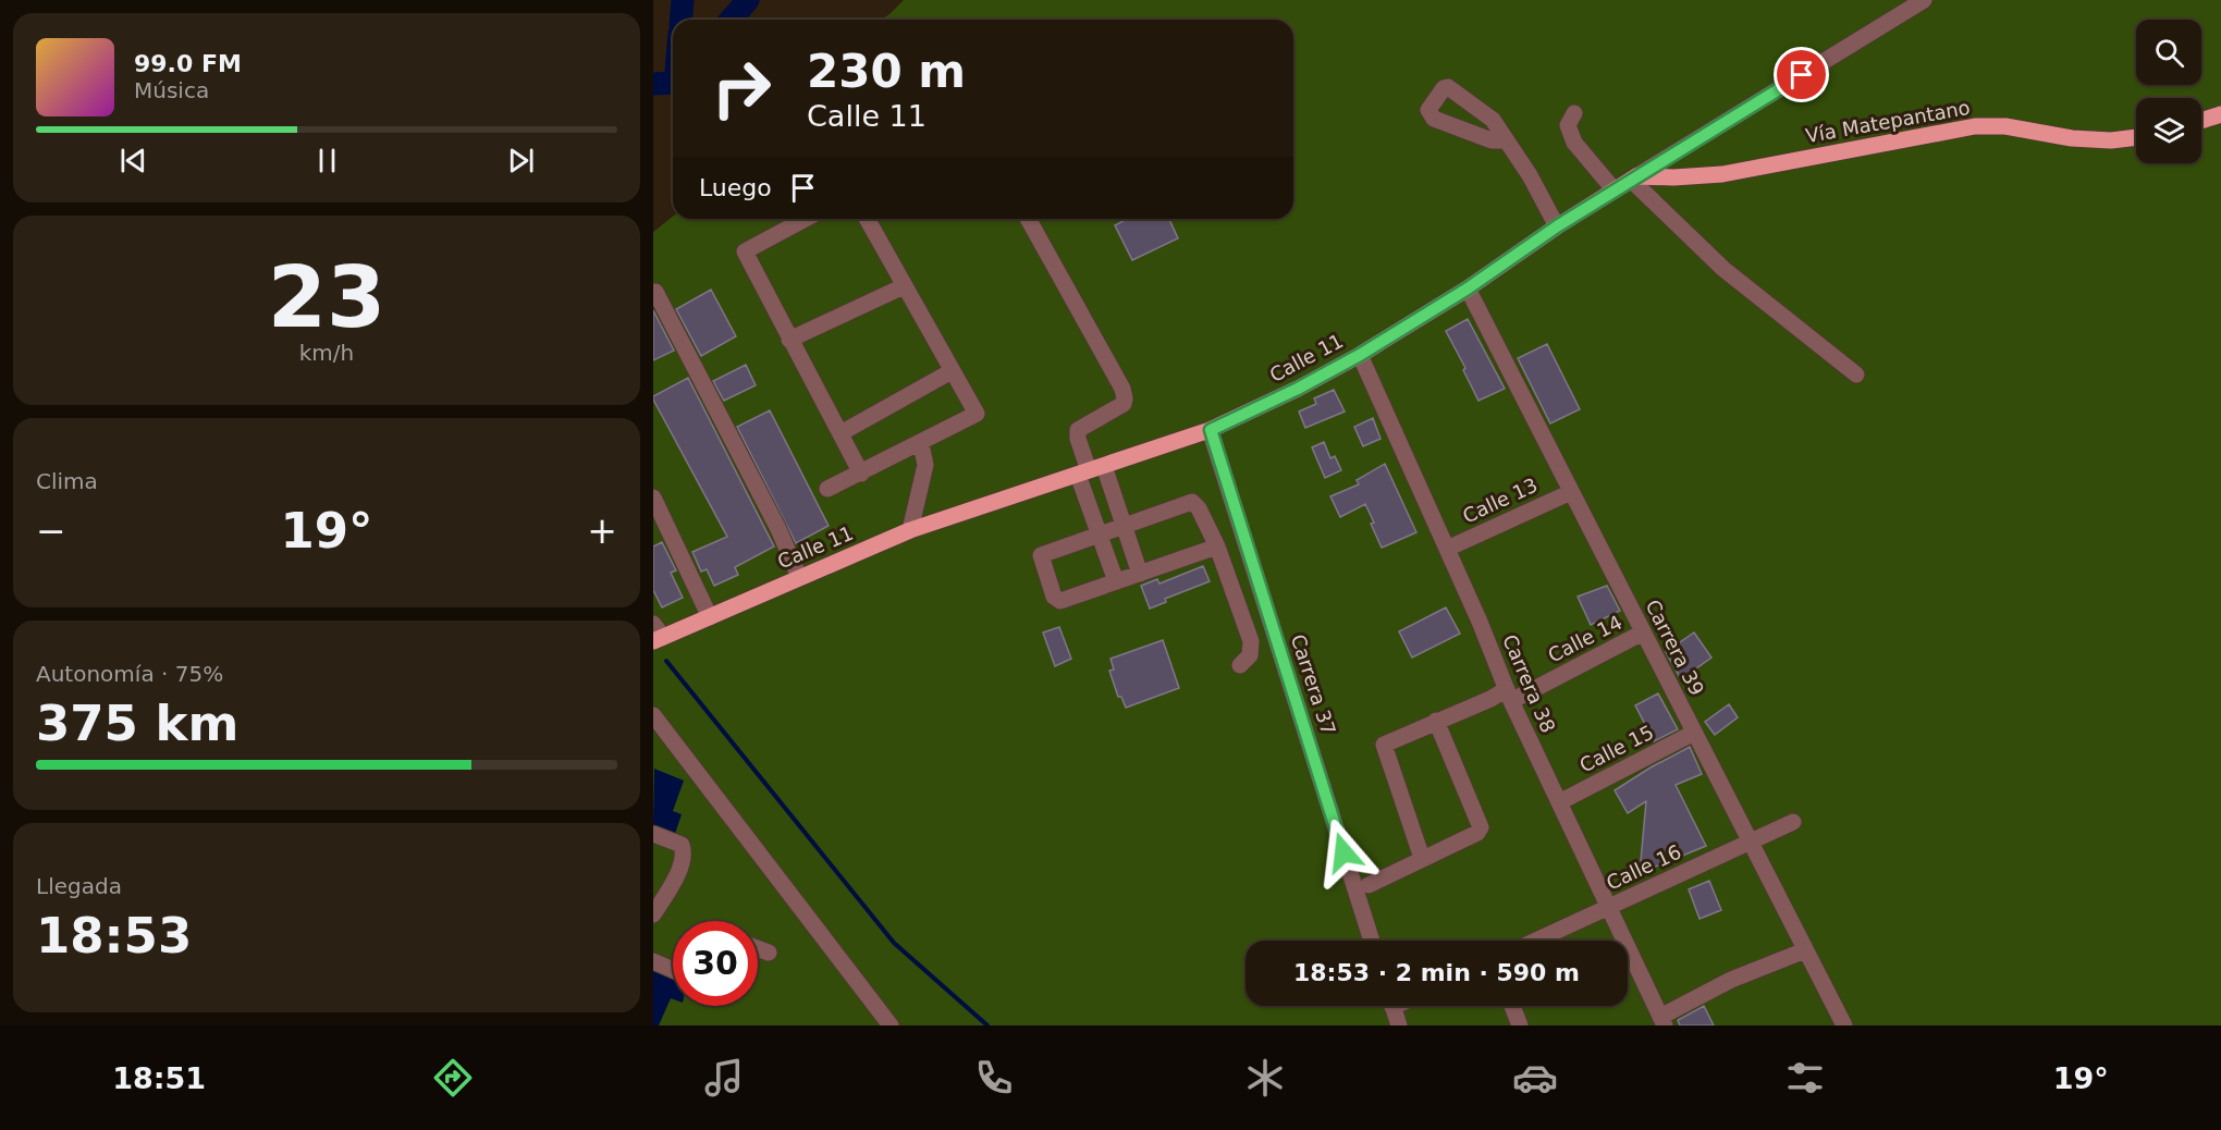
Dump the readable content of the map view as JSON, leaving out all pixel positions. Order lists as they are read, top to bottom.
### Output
{
  "streets": {
    "main road": ["Vía Matepantano", "Calle 11"],
    "street": [
      "Calle 13",
      "Calle 14",
      "Carrera 39",
      "Carrera 38",
      "Carrera 37",
      "Calle 15",
      "Calle 16"
    ]
  },
  "crossings": [
    ["Vía Matepantano", "Calle 11"],
    ["Calle 11", "Carrera 39"],
    ["Calle 11", "Carrera 38"],
    ["Calle 11", "Carrera 37"],
    ["Calle 13", "Carrera 39"],
    ["Calle 13", "Carrera 38"],
    ["Calle 14", "Carrera 39"],
    ["Calle 14", "Carrera 38"],
    ["Carrera 39", "Calle 15"],
    ["Carrera 39", "Calle 16"],
    ["Carrera 38", "Calle 15"],
    ["Carrera 38", "Calle 16"]
  ],
  "page": {
    "turn": ["230 m", "Calle 11"],
    "song": ["99.0 FM", "Música"],
    "then": "Luego",
    "tile": [
      ["23", "km/h"],
      "Clima",
      ["Autonomía · 75%", "375 km"],
      ["Llegada", "18:53"]
    ],
    "heat": ["−", "19°", "+"],
    "limit": "30",
    "trip": "18:53 · 2 min · 590 m",
    "tabs": ["18:51", "19°"]
  }
}
